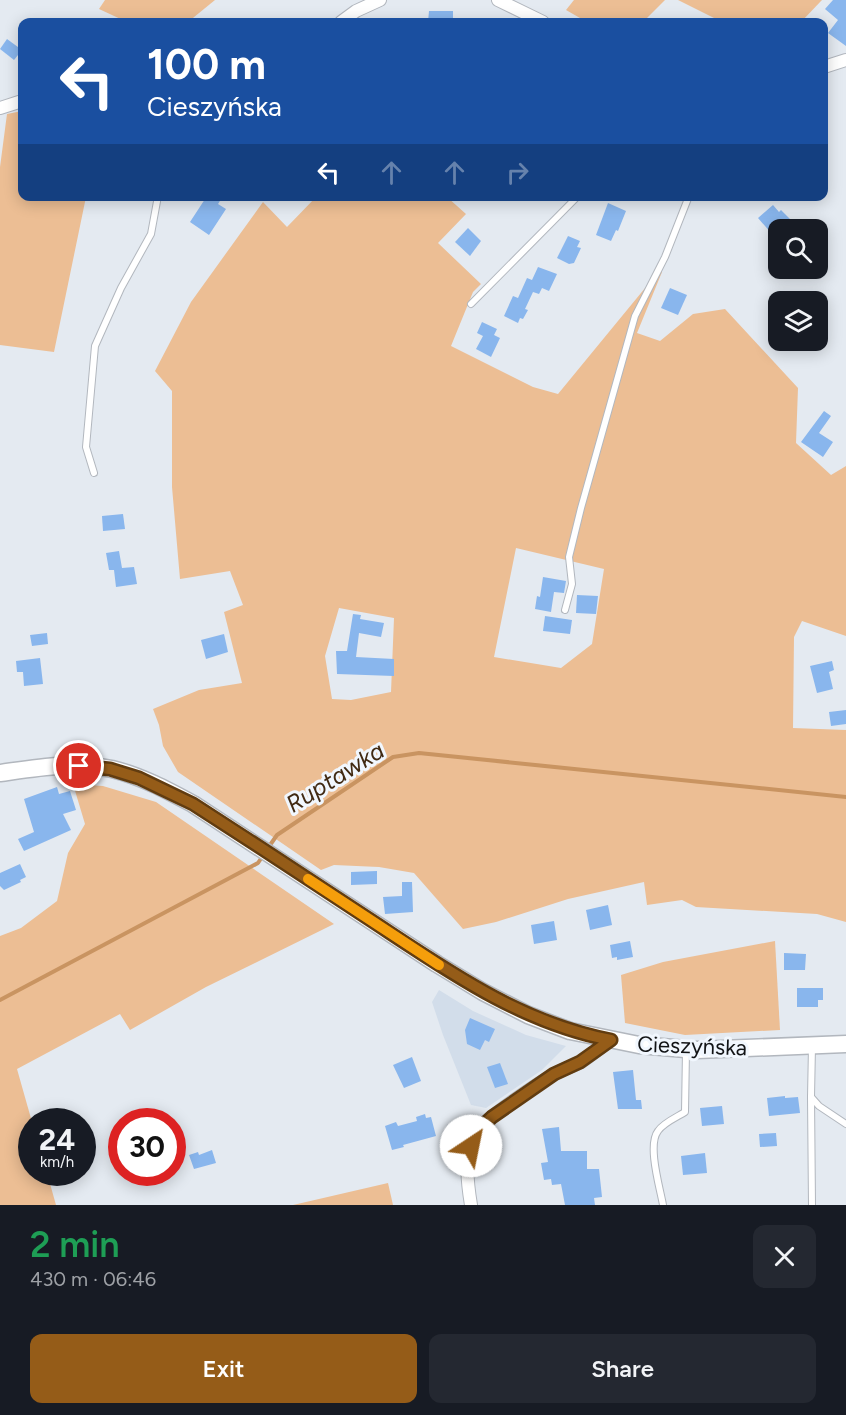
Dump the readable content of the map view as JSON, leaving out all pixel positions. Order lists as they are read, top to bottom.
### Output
{
  "streets": {
    "main road": ["Cieszyńska"]
  },
  "water": ["Ruptawka"],
  "page": {
    "turn": ["100 m", "Cieszyńska"],
    "speed": "24 km/h",
    "limit": "30",
    "heading": ["2 min", "430 m · 06:46"],
    "buttons": ["Exit", "Share"]
  }
}
